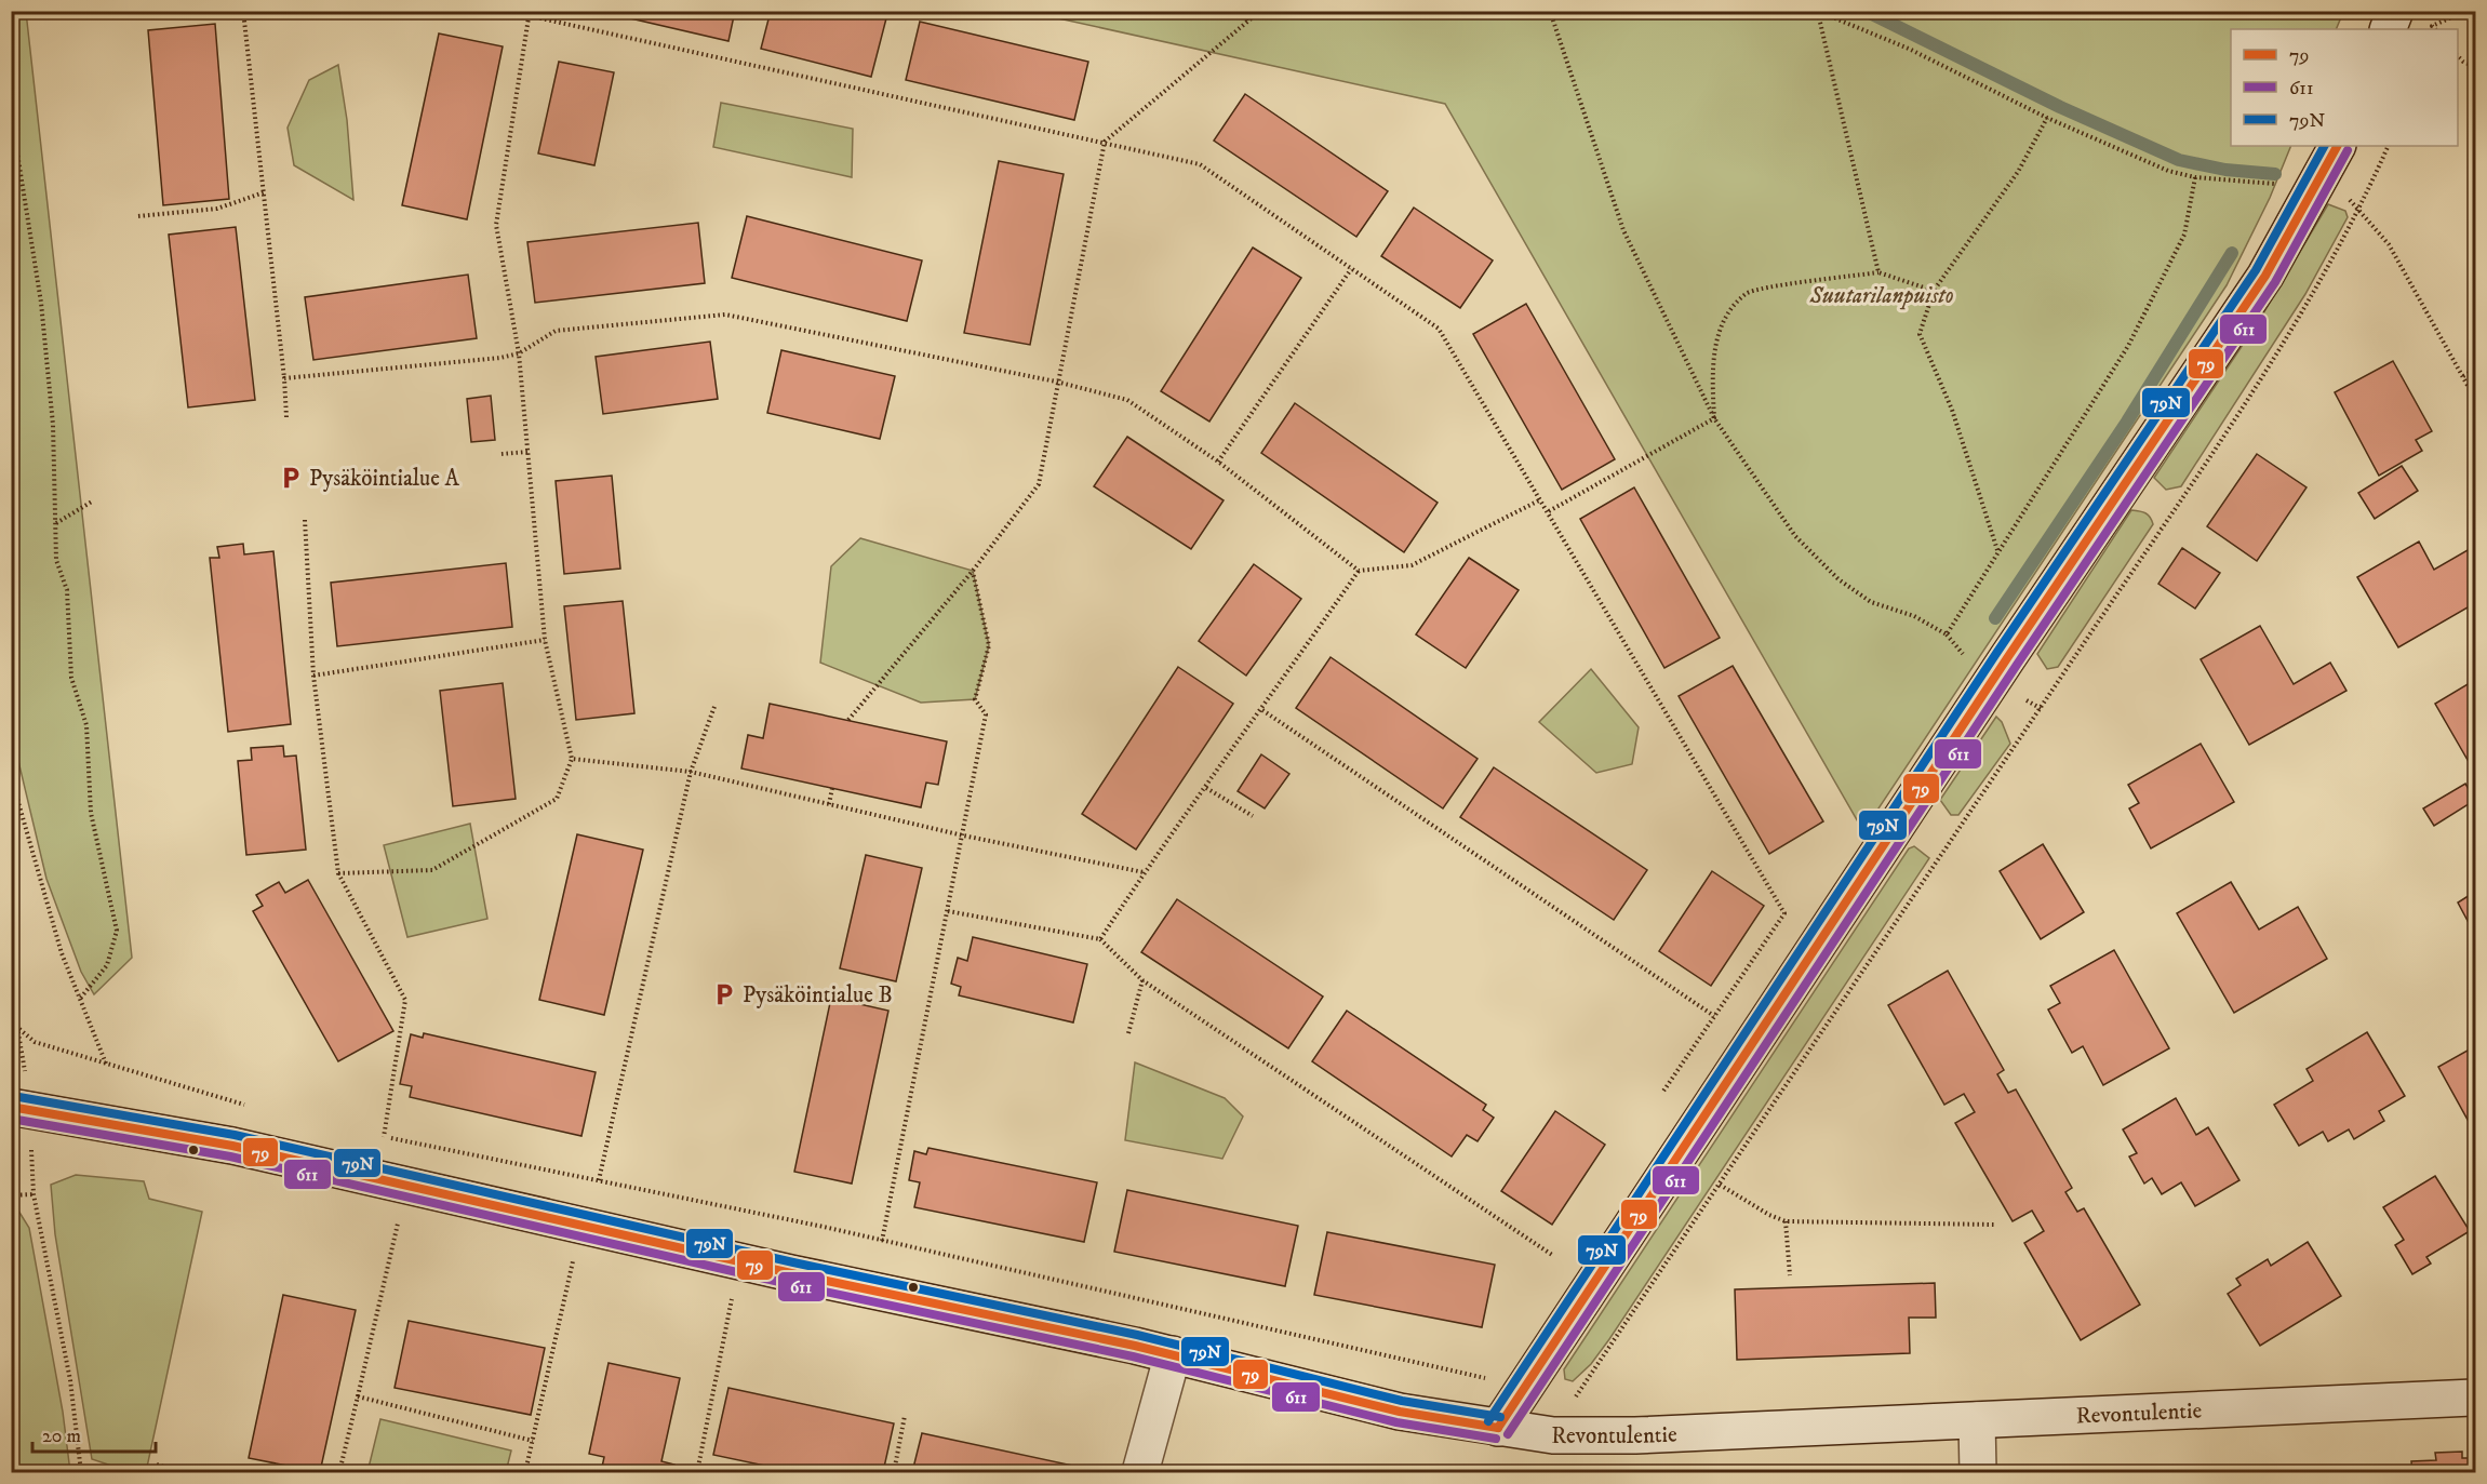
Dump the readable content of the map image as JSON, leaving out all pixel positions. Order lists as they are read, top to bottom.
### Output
{
  "streets": {
    "street": ["Revontulentie"]
  },
  "parks": ["Suutarilanpuisto"],
  "places": {
    "parking": ["Pysäköintialue A", "Pysäköintialue B"]
  },
  "lines": ["transit line 79", "transit line 79N", "transit line 611"],
  "legend": ["79", "611", "79N"],
  "scale_bar": "20 m"
}
